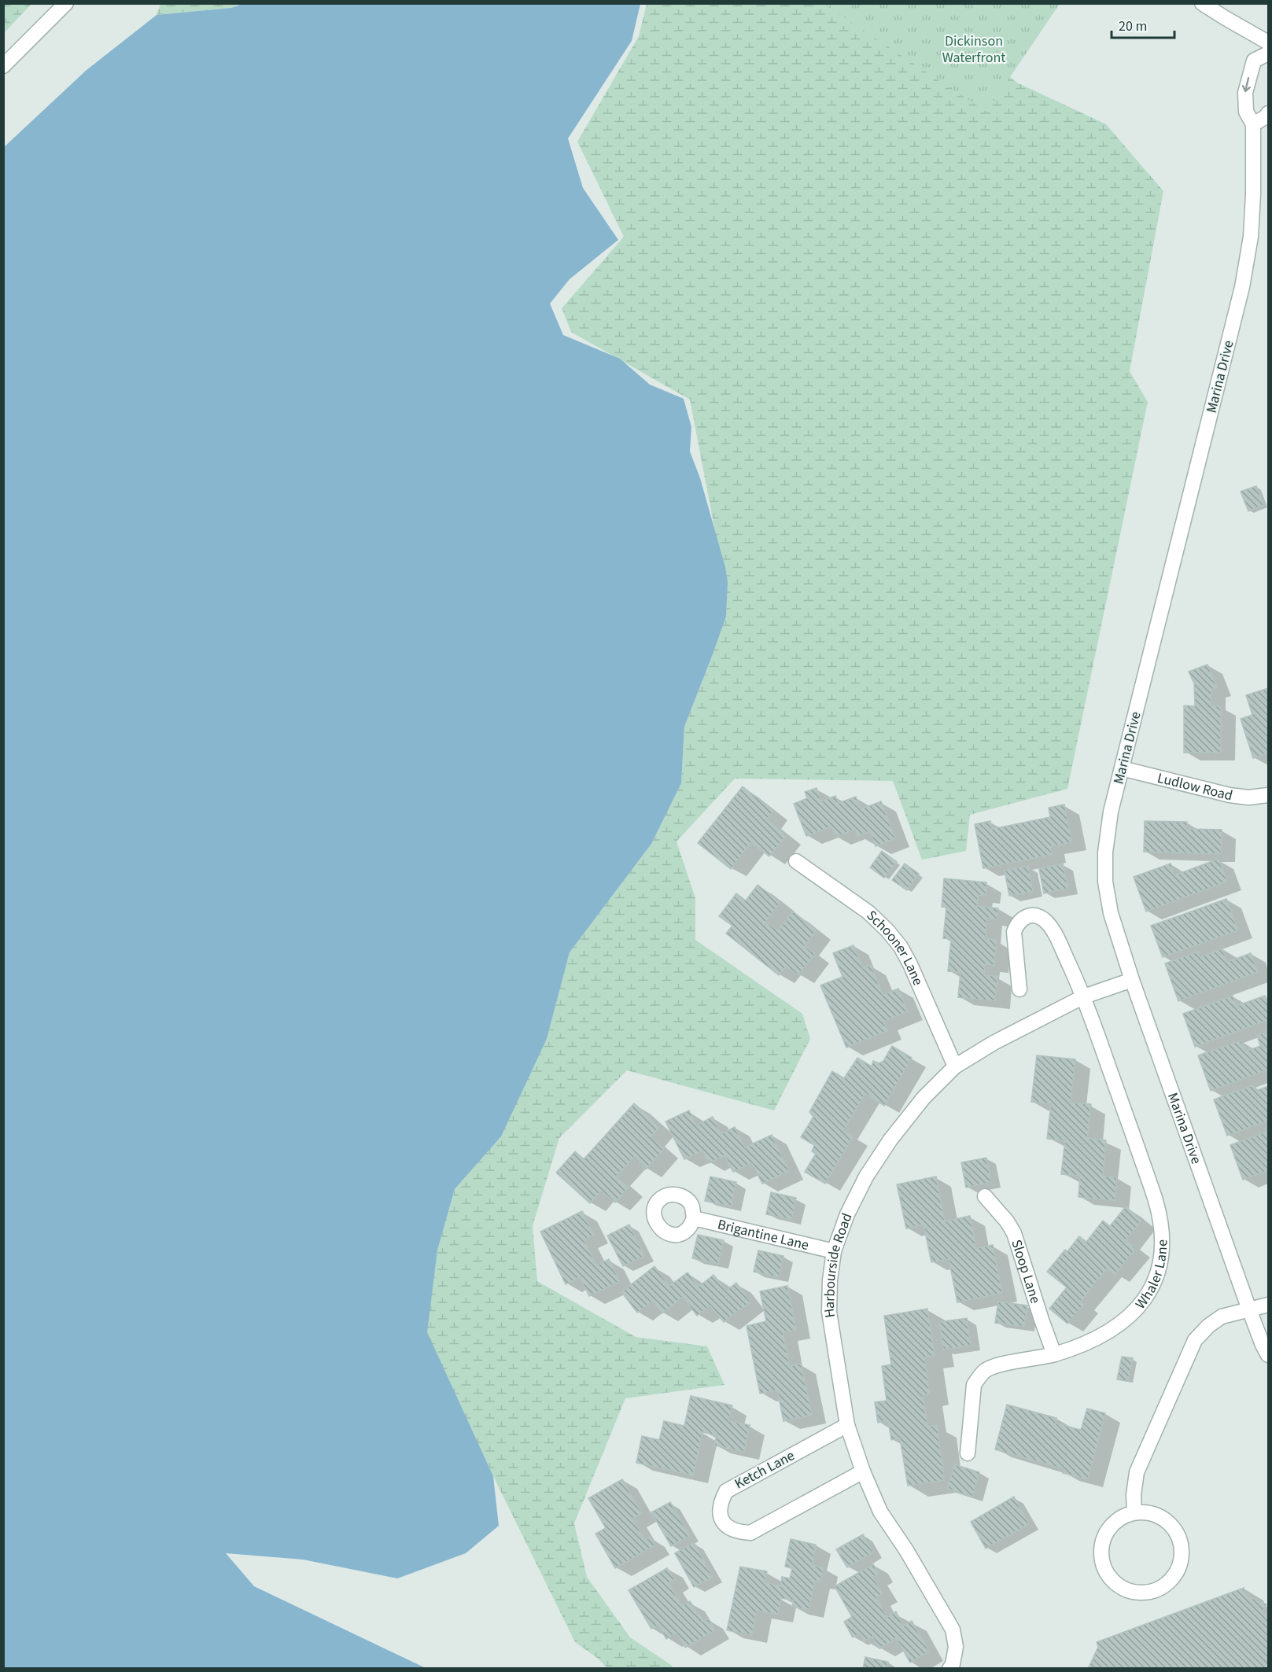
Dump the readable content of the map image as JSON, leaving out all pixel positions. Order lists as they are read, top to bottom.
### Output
{
  "streets": {
    "street": [
      "Marina Drive",
      "Ludlow Road",
      "Schooner Lane",
      "Brigantine Lane",
      "Harbourside Road",
      "Sloop Lane",
      "Whaler Lane",
      "Ketch Lane"
    ]
  },
  "crossings": [
    ["Marina Drive", "Ludlow Road"],
    ["Marina Drive", "Harbourside Road"],
    ["Schooner Lane", "Harbourside Road"],
    ["Brigantine Lane", "Harbourside Road"],
    ["Harbourside Road", "Whaler Lane"],
    ["Harbourside Road", "Ketch Lane"],
    ["Sloop Lane", "Whaler Lane"]
  ],
  "parks": ["Dickinson Waterfront"],
  "scale_bar": "20 m"
}
